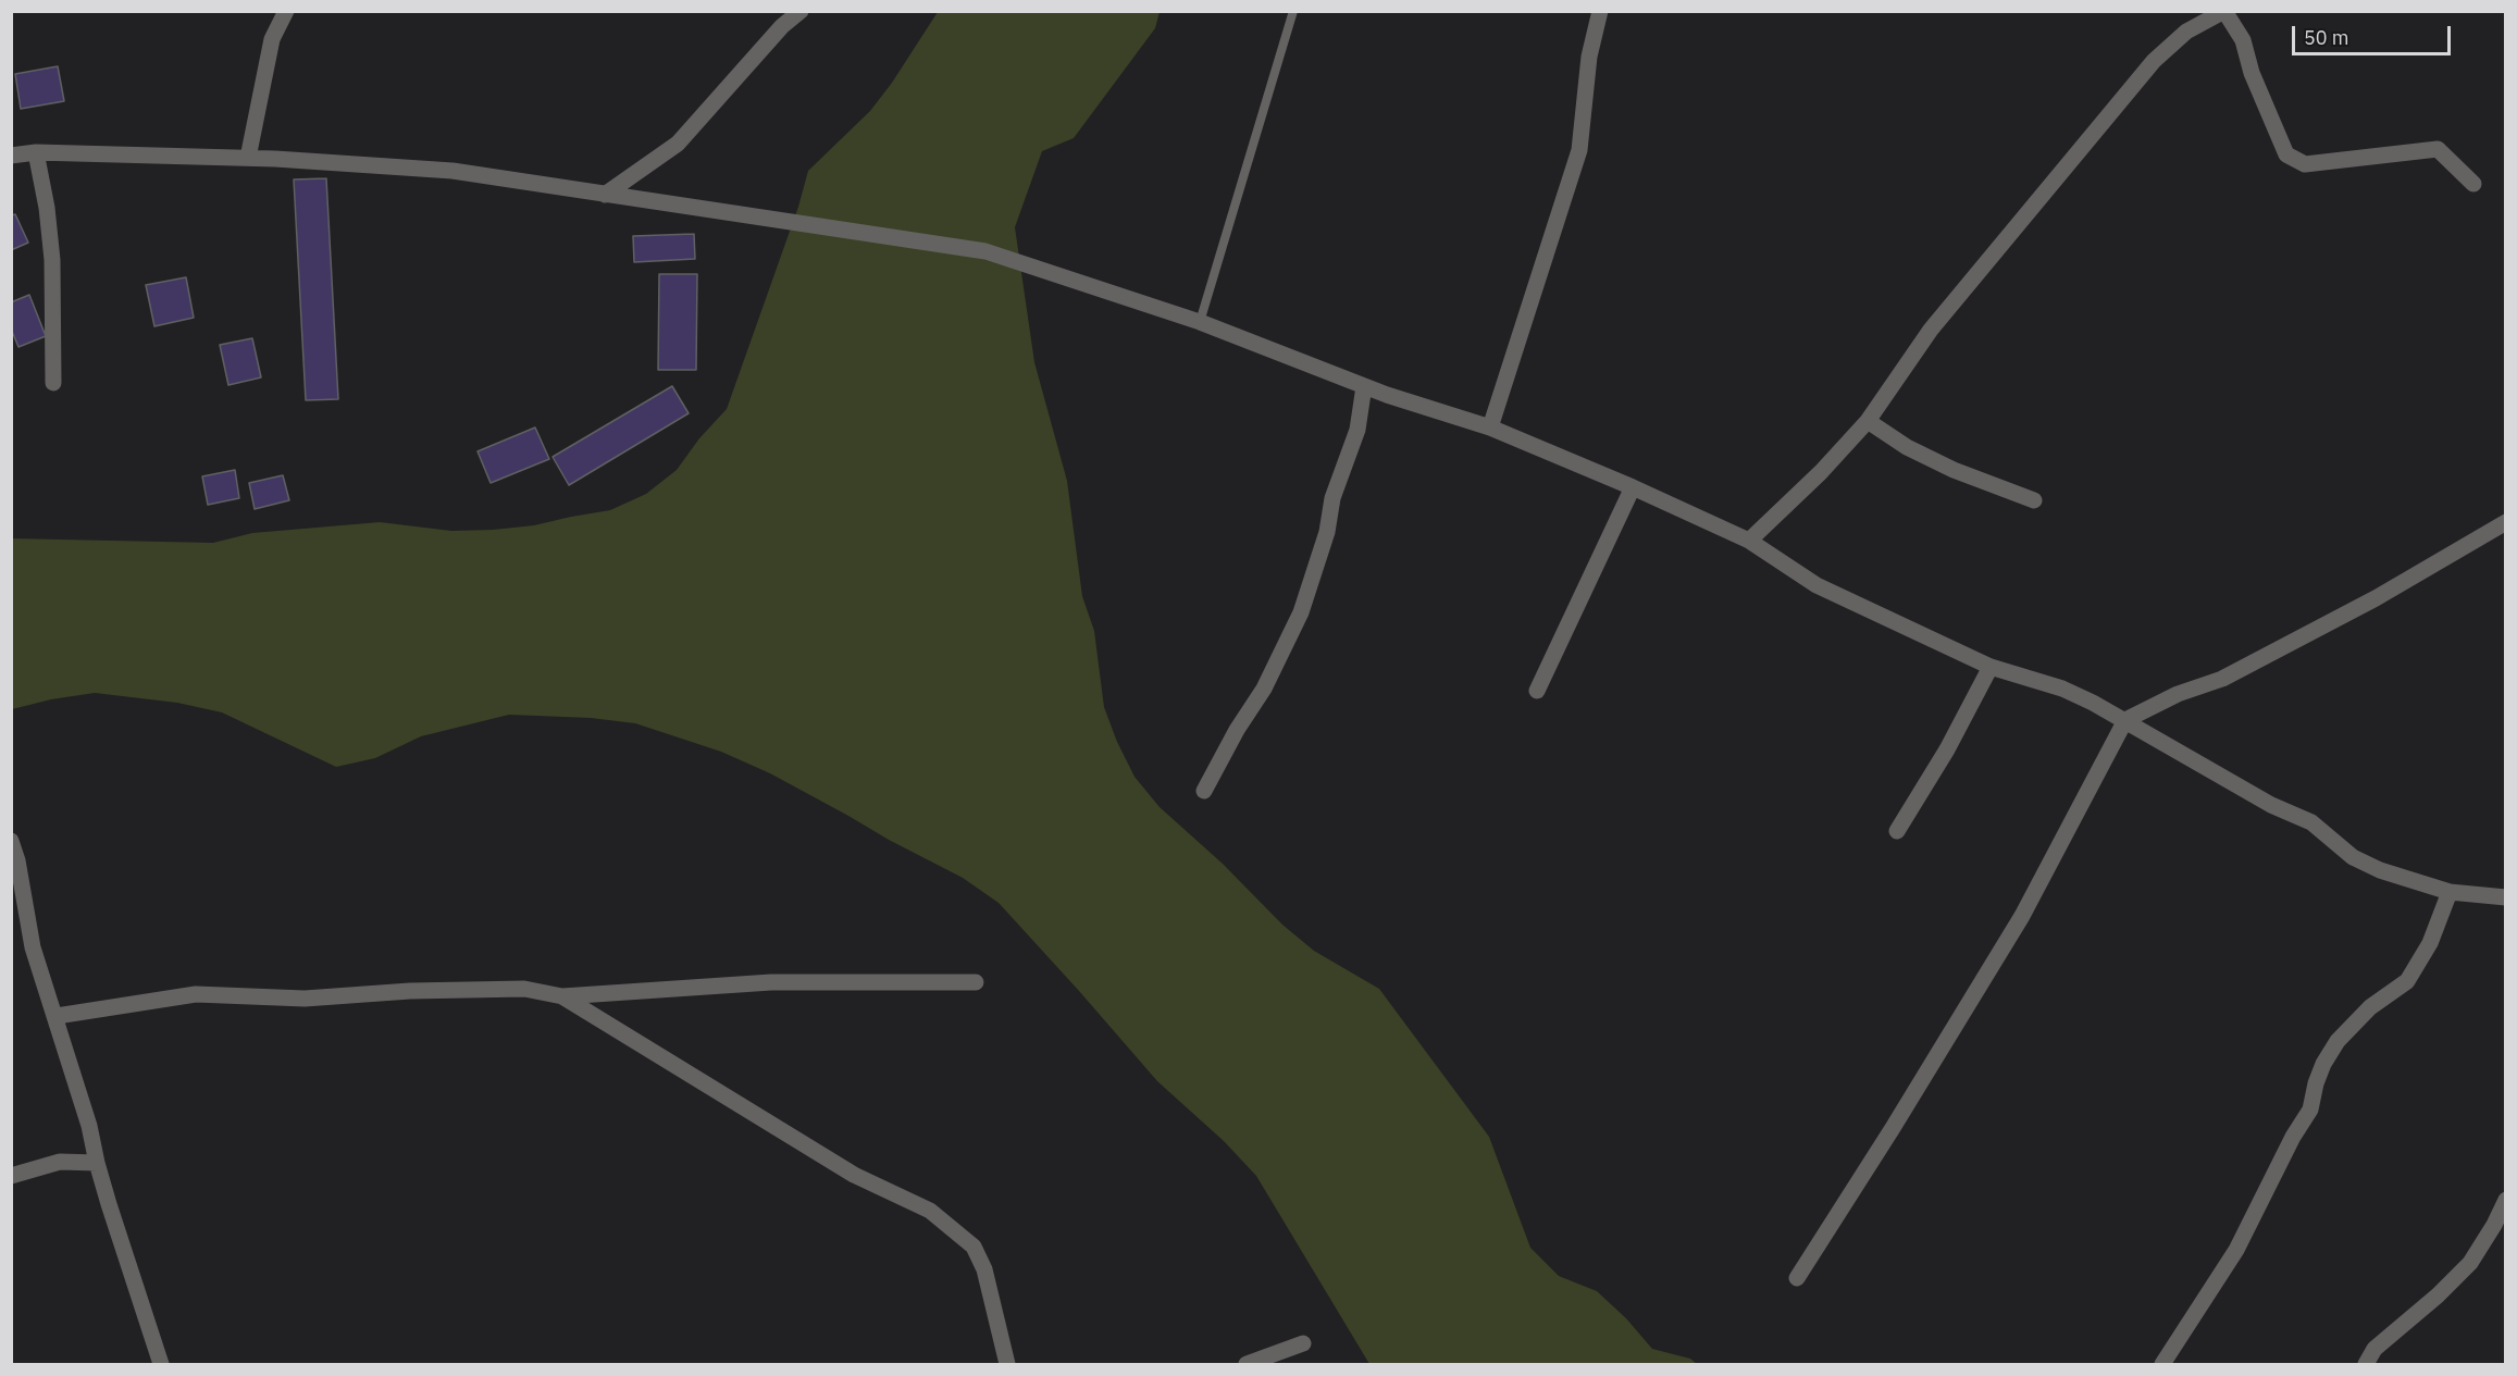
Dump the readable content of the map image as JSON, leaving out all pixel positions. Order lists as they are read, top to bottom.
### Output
{
  "scale_bar": "50 m"
}
